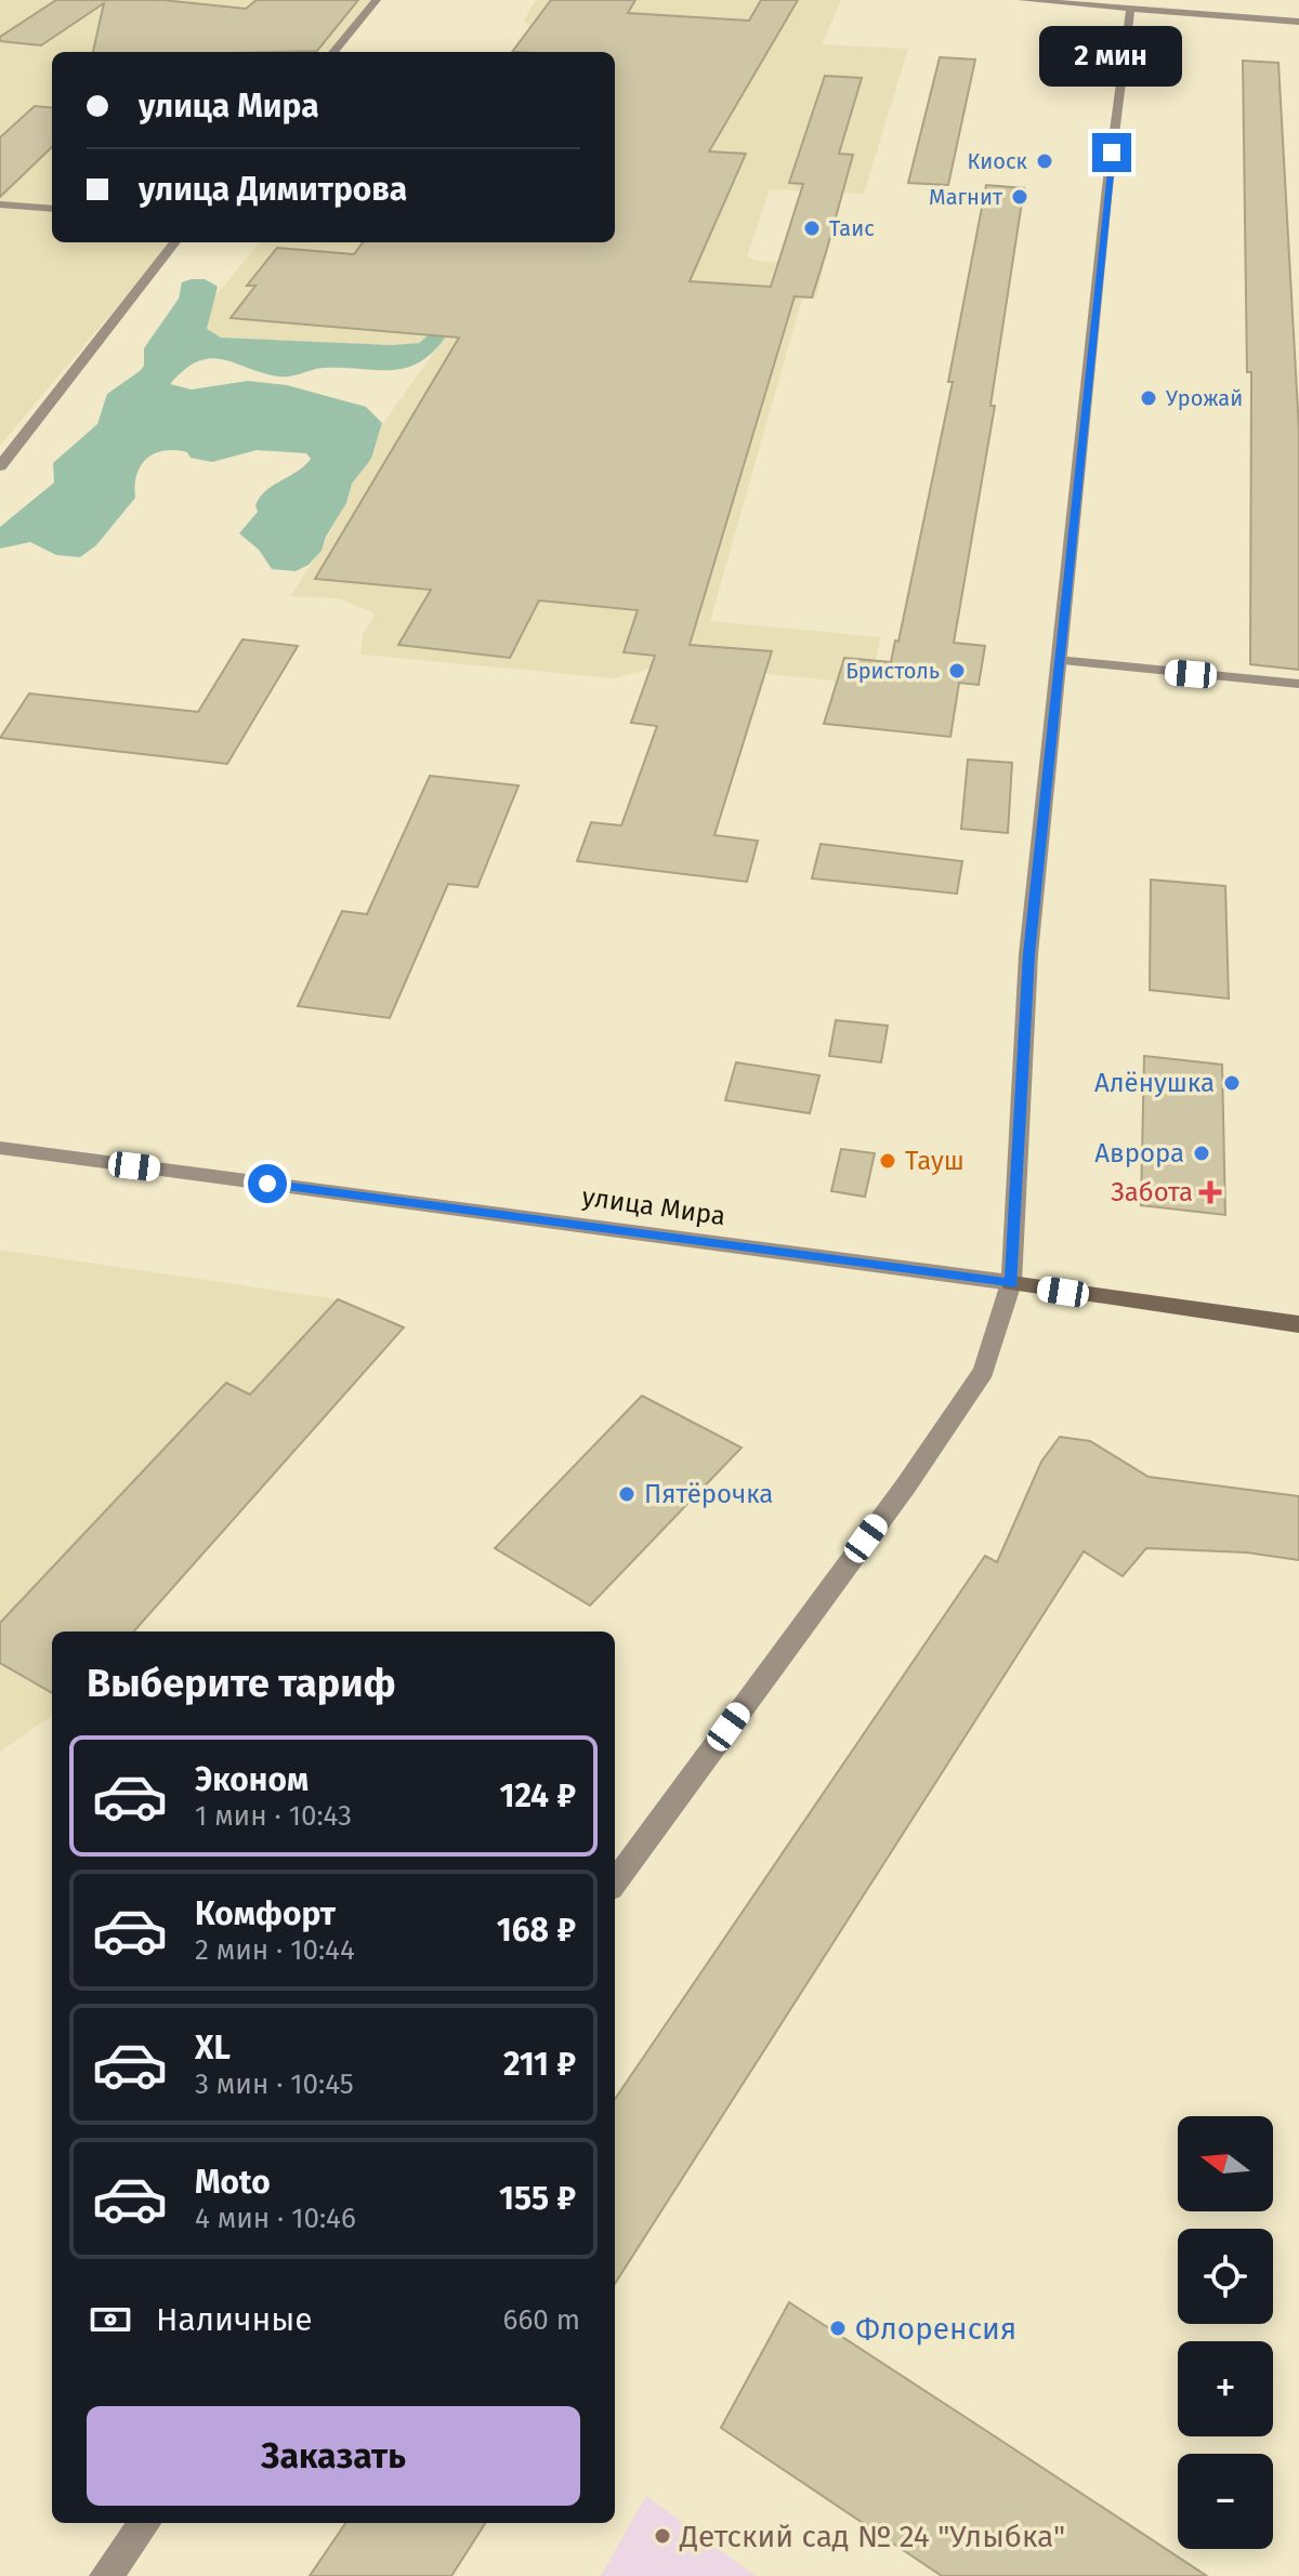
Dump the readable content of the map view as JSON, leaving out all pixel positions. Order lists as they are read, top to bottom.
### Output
{
  "streets": {
    "main road": ["улица Мира"]
  },
  "places": {
    "other": [
      "Киоск",
      "Магнит",
      "Таис",
      "Урожай",
      "Бристоль",
      "Алёнушка",
      "Аврора",
      "Тауш",
      "Пятёрочка",
      "Флоренсия",
      "Детский сад № 24 \"Улыбка\""
    ],
    "health": ["Забота"]
  },
  "north": "left",
  "page": {
    "bubble": "2 мин",
    "banner": ["улица Мира", "улица Димитрова"],
    "heading": "Выберите тариф",
    "list": [
      {
        "name": "Эконом",
        "note": "1 мин · 10:43",
        "value": "124 ₽"
      },
      {
        "name": "Комфорт",
        "note": "2 мин · 10:44",
        "value": "168 ₽"
      },
      {
        "name": "XL",
        "note": "3 мин · 10:45",
        "value": "211 ₽"
      },
      {
        "name": "Moto",
        "note": "4 мин · 10:46",
        "value": "155 ₽"
      }
    ],
    "map_buttons": ["+", "−"],
    "pay": ["Наличные", "660 m"],
    "buttons": "Заказать"
  }
}
